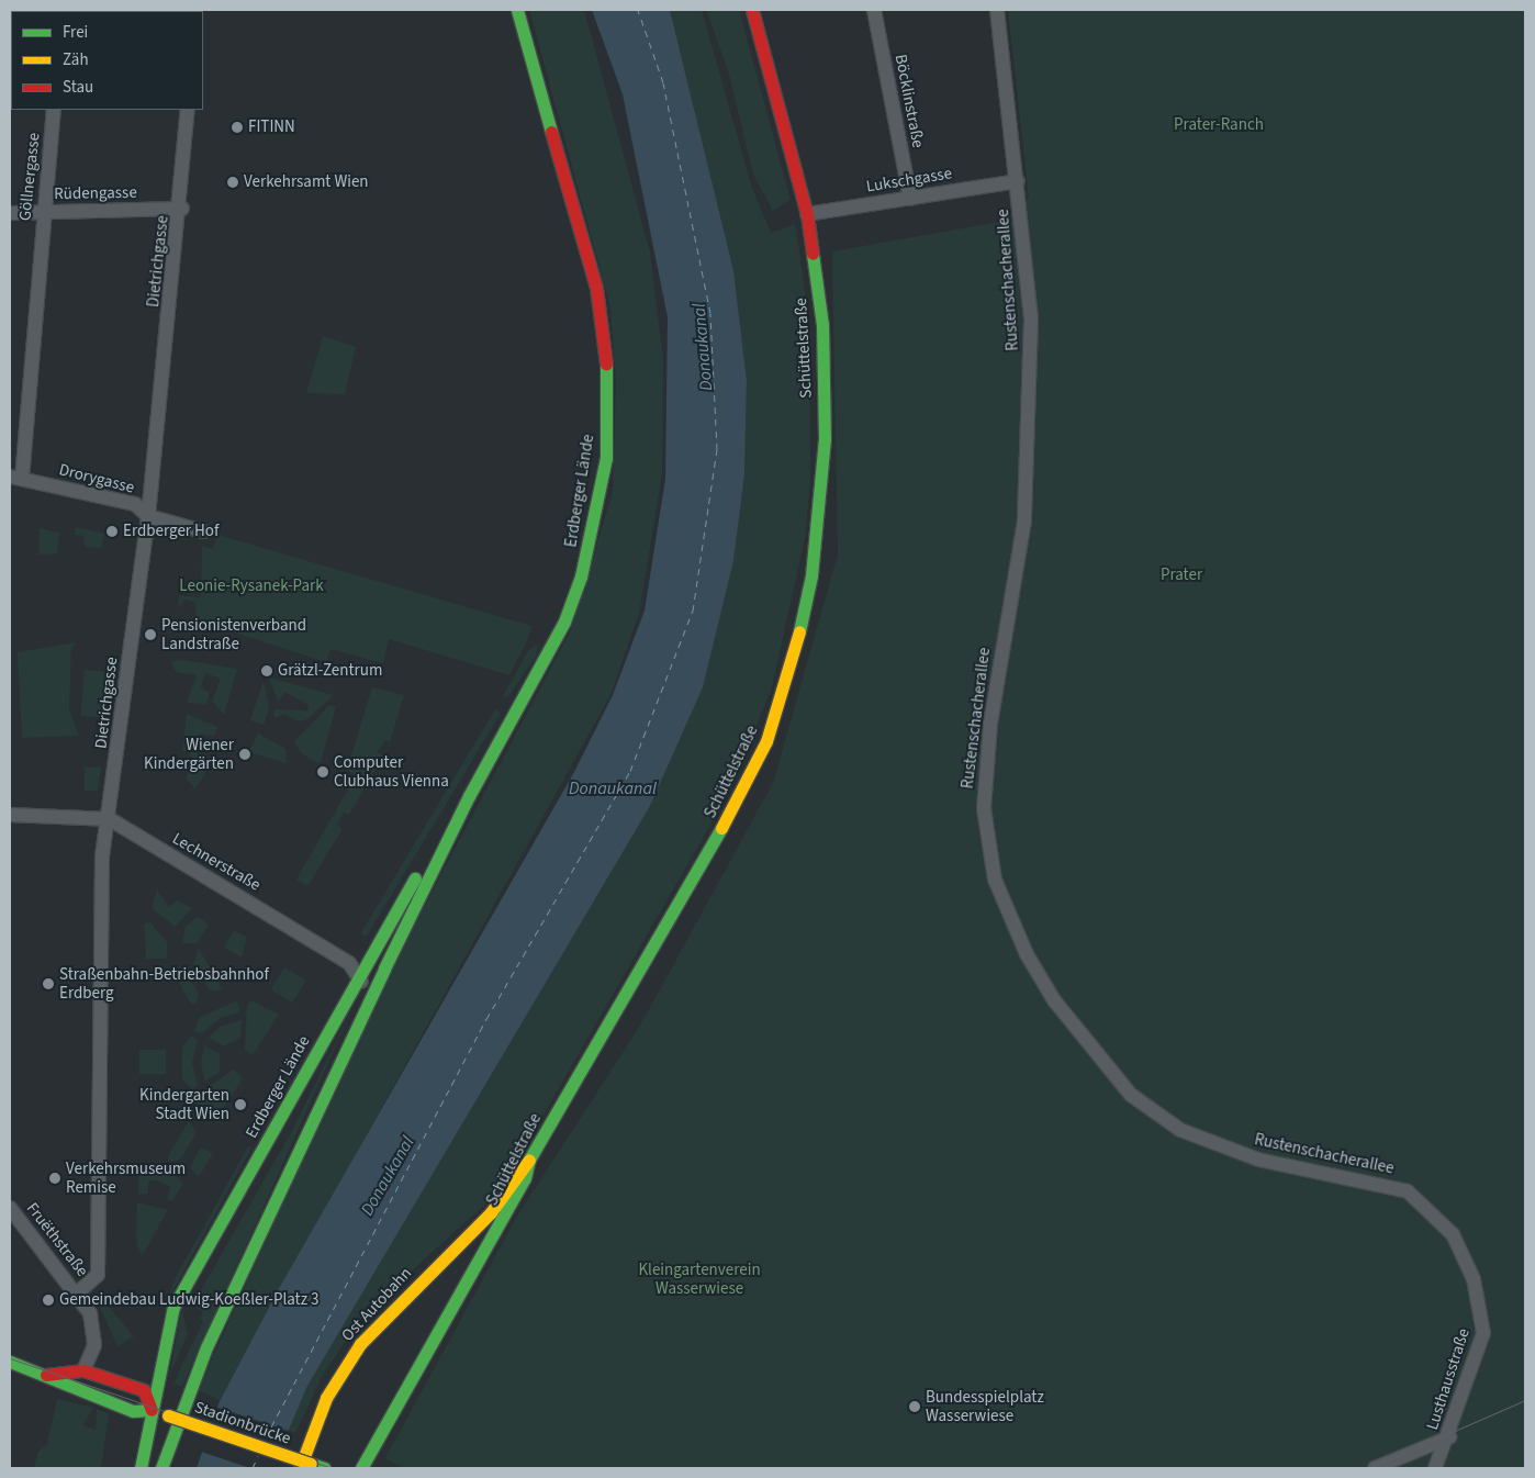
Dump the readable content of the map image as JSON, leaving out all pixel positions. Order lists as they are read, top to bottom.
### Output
{
  "streets": {
    "main road": [
      "Schüttelstraße",
      "Erdberger Lände",
      "Ost Autobahn",
      "Stadionbrücke"
    ],
    "street": [
      "Böcklinstraße",
      "Göllnergasse",
      "Lukschgasse",
      "Rüdengasse",
      "Dietrichgasse",
      "Rustenschacherallee",
      "Drorygasse",
      "Lechnerstraße",
      "Fruëthstraße",
      "Lusthausstraße"
    ]
  },
  "crossings": [
    ["Böcklinstraße", "Lukschgasse"],
    ["Göllnergasse", "Rüdengasse"],
    ["Göllnergasse", "Drorygasse"],
    ["Lukschgasse", "Rustenschacherallee"],
    ["Lukschgasse", "Schüttelstraße"],
    ["Rüdengasse", "Dietrichgasse"],
    ["Dietrichgasse", "Drorygasse"],
    ["Dietrichgasse", "Lechnerstraße"],
    ["Dietrichgasse", "Fruëthstraße"],
    ["Rustenschacherallee", "Lusthausstraße"],
    ["Schüttelstraße", "Ost Autobahn"],
    ["Erdberger Lände", "Lechnerstraße"],
    ["Erdberger Lände", "Stadionbrücke"],
    ["Ost Autobahn", "Stadionbrücke"]
  ],
  "water": ["Donaukanal"],
  "parks": [
    "Prater-Ranch",
    "Prater",
    "Leonie-Rysanek-Park",
    "Kleingartenverein Wasserwiese"
  ],
  "places": [
    "FITINN",
    "Verkehrsamt Wien",
    "Erdberger Hof",
    "Pensionistenverband Landstraße",
    "Grätzl-Zentrum",
    "Wiener Kindergärten",
    "Computer Clubhaus Vienna",
    "Straßenbahn-Betriebsbahnhof Erdberg",
    "Kindergarten Stadt Wien",
    "Verkehrsmuseum Remise",
    "Gemeindebau Ludwig-Koeßler-Platz 3",
    "Bundesspielplatz Wasserwiese"
  ],
  "legend": ["Frei", "Zäh", "Stau"]
}
